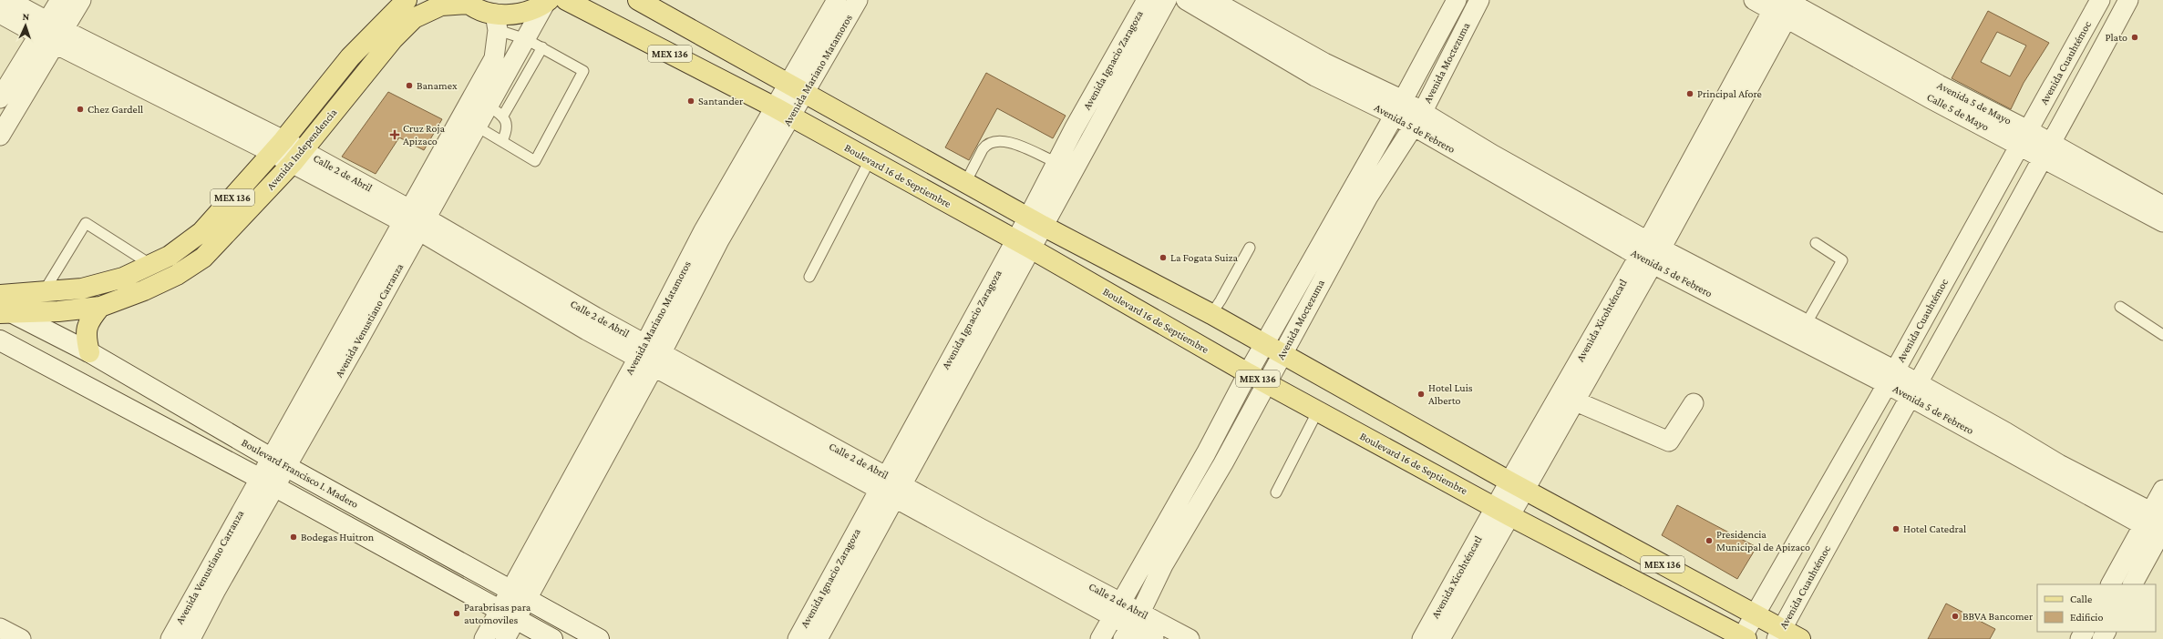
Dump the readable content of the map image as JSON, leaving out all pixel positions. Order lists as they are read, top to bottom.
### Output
{
  "streets": {
    "main road": [
      "MEX 136",
      "Avenida Independencia",
      "Boulevard 16 de Septiembre",
      "Boulevard Francisco I. Madero"
    ],
    "street": [
      "Avenida Ignacio Zaragoza",
      "Avenida Moctezuma",
      "Avenida Cuauhtémoc",
      "Avenida Mariano Matamoros",
      "Calle 5 de Mayo",
      "Avenida 5 de Febrero",
      "Calle 2 de Abril",
      "Avenida Venustiano Carranza",
      "Avenida Xicohténcatl"
    ]
  },
  "crossings": [
    ["MEX 136", "Avenida Ignacio Zaragoza"],
    ["MEX 136", "Avenida Moctezuma"],
    ["MEX 136", "Avenida Cuauhtémoc"],
    ["MEX 136", "Avenida Mariano Matamoros"],
    ["MEX 136", "Avenida Xicohténcatl"],
    ["Avenida Ignacio Zaragoza", "Calle 2 de Abril"],
    ["Avenida Ignacio Zaragoza", "Boulevard 16 de Septiembre"],
    ["Avenida Moctezuma", "Avenida 5 de Febrero"],
    ["Avenida Moctezuma", "Calle 2 de Abril"],
    ["Avenida Moctezuma", "Boulevard 16 de Septiembre"],
    ["Avenida Cuauhtémoc", "Calle 5 de Mayo"],
    ["Avenida Cuauhtémoc", "Avenida 5 de Febrero"],
    ["Avenida Cuauhtémoc", "Boulevard 16 de Septiembre"],
    ["Avenida Mariano Matamoros", "Calle 2 de Abril"],
    ["Avenida Mariano Matamoros", "Boulevard 16 de Septiembre"],
    ["Avenida Mariano Matamoros", "Boulevard Francisco I. Madero"],
    ["Calle 5 de Mayo", "Avenida Xicohténcatl"],
    ["Avenida 5 de Febrero", "Avenida Xicohténcatl"],
    ["Avenida Independencia", "Calle 2 de Abril"],
    ["Avenida Independencia", "Boulevard Francisco I. Madero"],
    ["Calle 2 de Abril", "Avenida Venustiano Carranza"],
    ["Boulevard 16 de Septiembre", "Avenida Xicohténcatl"],
    ["Avenida Venustiano Carranza", "Boulevard Francisco I. Madero"]
  ],
  "places": {
    "other": [
      "Plato",
      "Banamex",
      "Principal Afore",
      "Santander",
      "Chez Gardell",
      "La Fogata Suiza",
      "Hotel Luis Alberto",
      "Hotel Catedral",
      "Bodegas Huitron",
      "Presidencia Municipal de Apizaco",
      "Parabrisas para automoviles",
      "BBVA Bancomer"
    ],
    "health": ["Cruz Roja Apizaco"]
  },
  "legend": ["Calle", "Edificio"],
  "north": "top"
}
